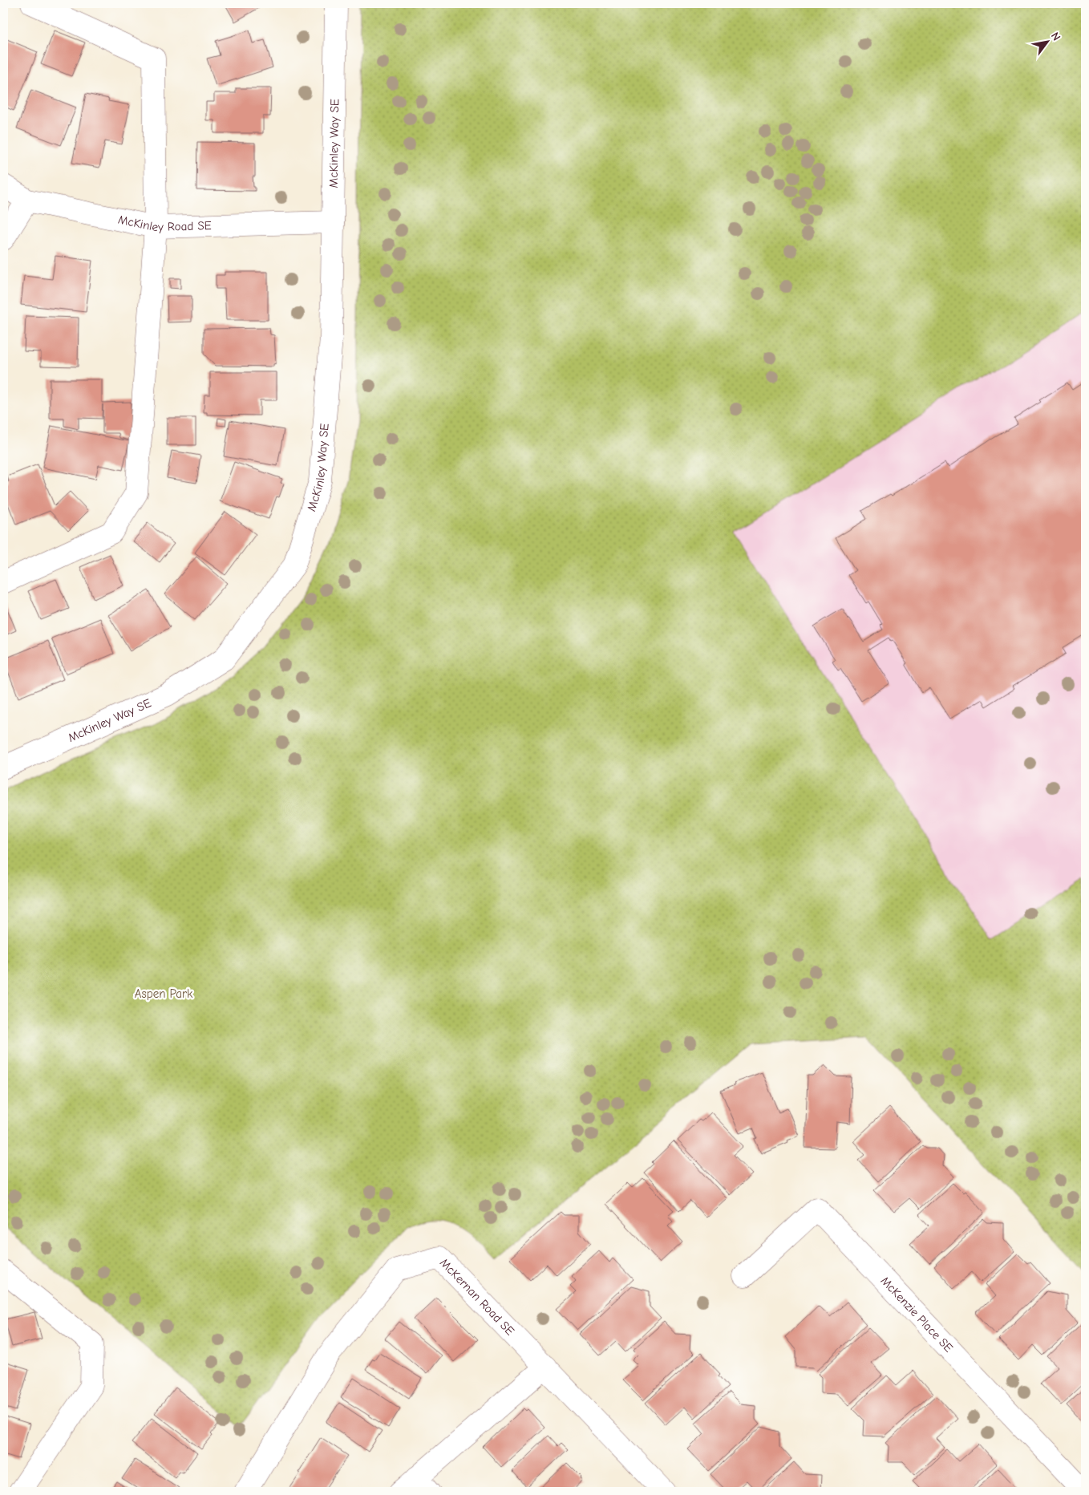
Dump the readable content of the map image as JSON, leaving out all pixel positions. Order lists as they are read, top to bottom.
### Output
{
  "streets": {
    "street": [
      "McKinley Way SE",
      "McKinley Road SE",
      "McKernan Road SE",
      "McKenzie Place SE"
    ]
  },
  "crossings": [
    ["McKinley Way SE", "McKinley Road SE"]
  ],
  "parks": ["Aspen Park"],
  "north": "top right"
}
